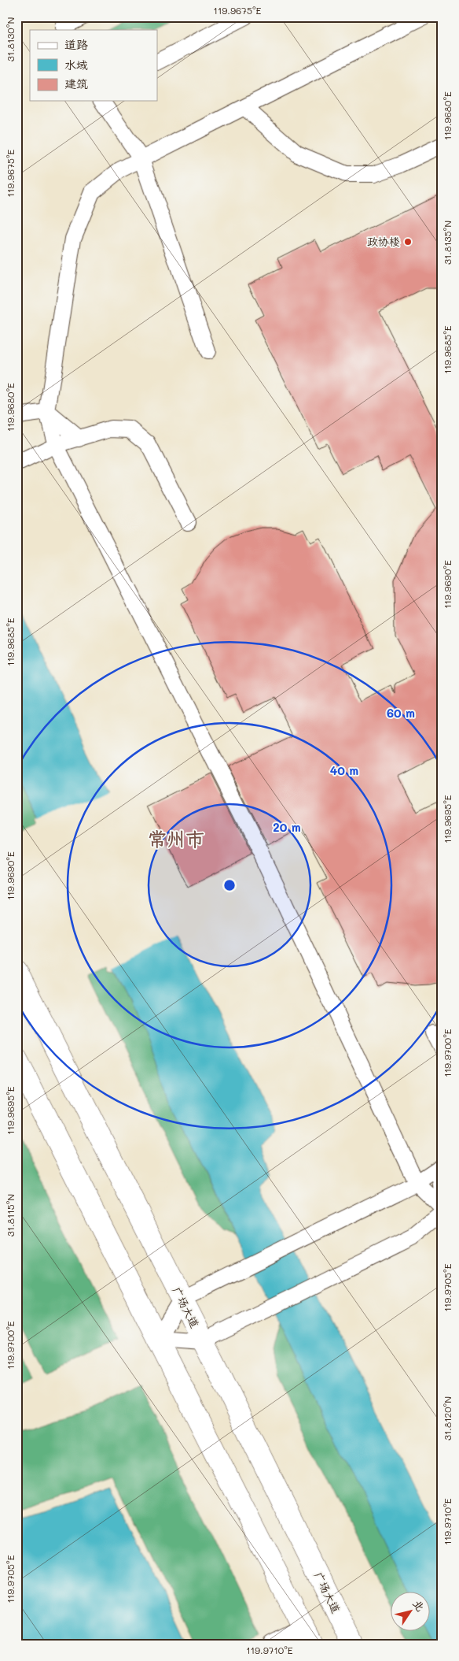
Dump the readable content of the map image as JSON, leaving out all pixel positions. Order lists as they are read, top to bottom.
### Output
{
  "streets": {
    "street": ["广场大道"]
  },
  "districts": ["常州市"],
  "places": ["政协楼"],
  "legend": ["道路", "水域", "建筑"],
  "north": "top right",
  "coordinates": [
    "119.9675°E",
    "31.8130°N",
    "119.9680°E",
    "31.8135°N",
    "119.9685°E",
    "119.9690°E",
    "119.9695°E",
    "119.9700°E",
    "31.8115°N",
    "119.9705°E",
    "31.8120°N",
    "119.9710°E"
  ],
  "rings": ["60 m", "40 m", "20 m"]
}
